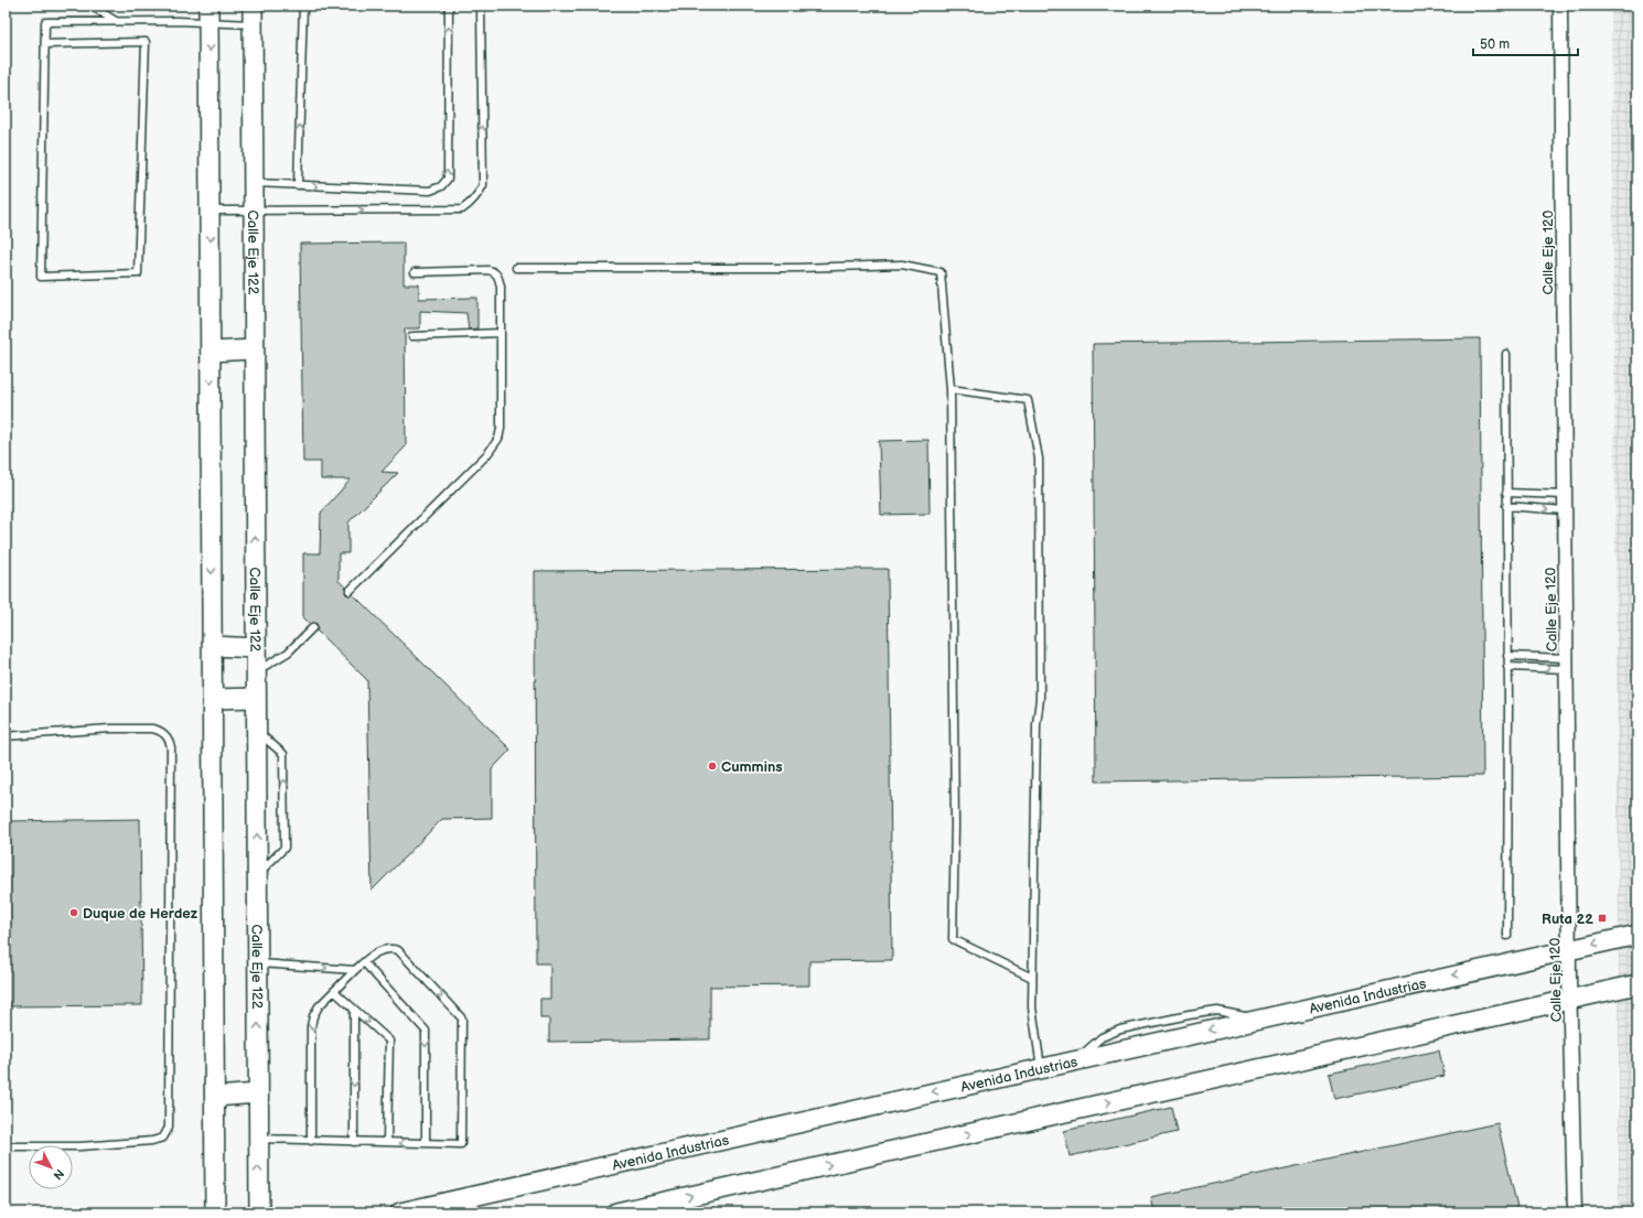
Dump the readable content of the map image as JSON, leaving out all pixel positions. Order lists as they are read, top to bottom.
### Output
{
  "streets": {
    "main road": ["Calle Eje 122", "Avenida Industrias"],
    "street": ["Calle Eje 120"]
  },
  "crossings": [
    ["Calle Eje 120", "Avenida Industrias"]
  ],
  "places": {
    "other": ["Cummins", "Duque de Herdez"],
    "transit": ["Ruta 22"]
  },
  "scale_bar": "50 m",
  "north": "bottom right"
}
